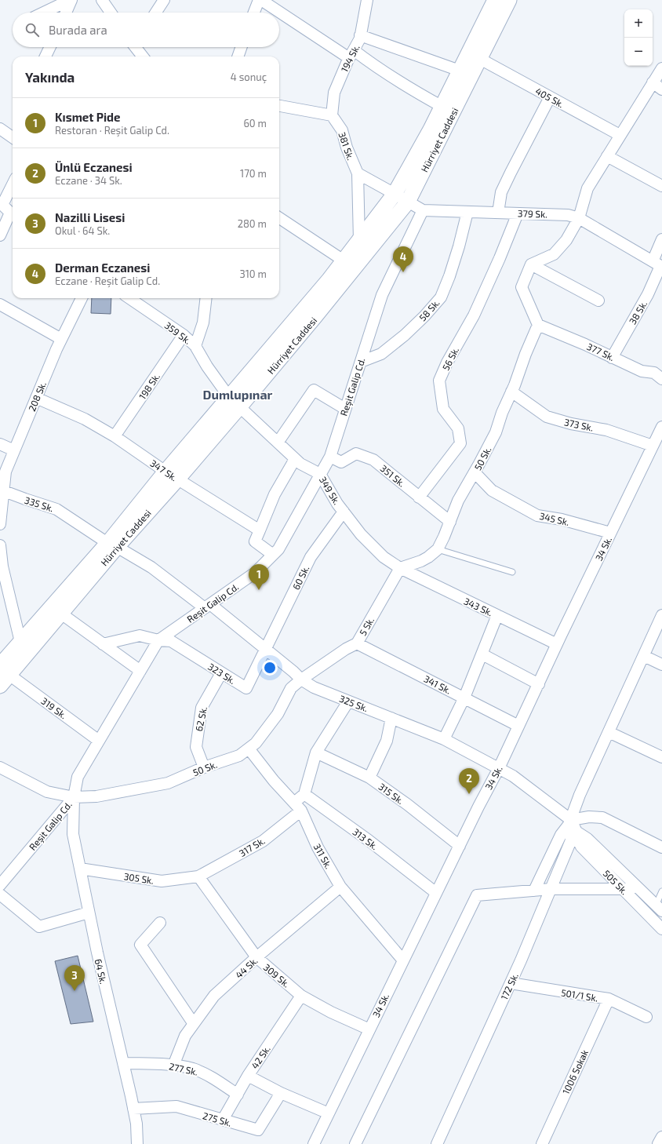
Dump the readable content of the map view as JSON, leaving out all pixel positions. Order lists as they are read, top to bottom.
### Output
{
  "streets": {
    "main road": ["Hürriyet Caddesi"],
    "street": [
      "194 Sk.",
      "405 Sk.",
      "381 Sk.",
      "379 Sk.",
      "58 Sk.",
      "38 Sk.",
      "359 Sk.",
      "377 Sk.",
      "56 Sk.",
      "198 Sk.",
      "Reşit Galip Cd.",
      "208 Sk.",
      "373 Sk.",
      "50 Sk.",
      "347 Sk.",
      "351 Sk.",
      "349 Sk.",
      "335 Sk.",
      "345 Sk.",
      "34 Sk.",
      "60 Sk.",
      "343 Sk.",
      "5 Sk.",
      "323 Sk.",
      "341 Sk.",
      "325 Sk.",
      "319 Sk.",
      "62 Sk.",
      "315 Sk.",
      "313 Sk.",
      "317 Sk.",
      "311 Sk.",
      "305 Sk.",
      "505 Sk.",
      "44 Sk.",
      "64 Sk.",
      "309 Sk.",
      "172 Sk.",
      "501/1 Sk.",
      "42 Sk.",
      "277 Sk.",
      "1006 Sokak",
      "275 Sk."
    ]
  },
  "crossings": [
    ["194 Sk.", "381 Sk."],
    ["405 Sk.", "Hürriyet Caddesi"],
    ["Hürriyet Caddesi", "379 Sk."],
    ["Hürriyet Caddesi", "359 Sk."],
    ["Hürriyet Caddesi", "347 Sk."],
    ["Hürriyet Caddesi", "349 Sk."],
    ["Hürriyet Caddesi", "335 Sk."],
    ["Hürriyet Caddesi", "325 Sk."],
    ["Hürriyet Caddesi", "319 Sk."],
    ["379 Sk.", "58 Sk."],
    ["379 Sk.", "38 Sk."],
    ["379 Sk.", "56 Sk."],
    ["379 Sk.", "Reşit Galip Cd."],
    ["58 Sk.", "Reşit Galip Cd."],
    ["38 Sk.", "377 Sk."],
    ["359 Sk.", "198 Sk."],
    ["359 Sk.", "349 Sk."],
    ["377 Sk.", "50 Sk."],
    ["56 Sk.", "351 Sk."],
    ["198 Sk.", "347 Sk."],
    ["Reşit Galip Cd.", "50 Sk."],
    ["Reşit Galip Cd.", "351 Sk."],
    ["Reşit Galip Cd.", "349 Sk."],
    ["Reşit Galip Cd.", "323 Sk."],
    ["Reşit Galip Cd.", "325 Sk."],
    ["Reşit Galip Cd.", "319 Sk."],
    ["Reşit Galip Cd.", "64 Sk."],
    ["208 Sk.", "347 Sk."],
    ["208 Sk.", "335 Sk."],
    ["373 Sk.", "50 Sk."],
    ["373 Sk.", "34 Sk."],
    ["50 Sk.", "351 Sk."],
    ["50 Sk.", "349 Sk."],
    ["50 Sk.", "345 Sk."],
    ["50 Sk.", "343 Sk."],
    ["50 Sk.", "5 Sk."],
    ["50 Sk.", "325 Sk."],
    ["50 Sk.", "62 Sk."],
    ["50 Sk.", "311 Sk."],
    ["50 Sk.", "64 Sk."],
    ["349 Sk.", "60 Sk."],
    ["349 Sk.", "343 Sk."],
    ["349 Sk.", "5 Sk."],
    ["335 Sk.", "325 Sk."],
    ["345 Sk.", "34 Sk."],
    ["34 Sk.", "343 Sk."],
    ["34 Sk.", "341 Sk."],
    ["34 Sk.", "325 Sk."],
    ["34 Sk.", "315 Sk."],
    ["34 Sk.", "313 Sk."],
    ["34 Sk.", "311 Sk."],
    ["34 Sk.", "309 Sk."],
    ["60 Sk.", "323 Sk."],
    ["60 Sk.", "325 Sk."],
    ["343 Sk.", "5 Sk."],
    ["5 Sk.", "341 Sk."],
    ["5 Sk.", "325 Sk."],
    ["323 Sk.", "325 Sk."],
    ["323 Sk.", "62 Sk."],
    ["325 Sk.", "505 Sk."],
    ["317 Sk.", "311 Sk."],
    ["317 Sk.", "305 Sk."],
    ["317 Sk.", "309 Sk."],
    ["311 Sk.", "44 Sk."],
    ["305 Sk.", "64 Sk."],
    ["305 Sk.", "309 Sk."],
    ["505 Sk.", "172 Sk."],
    ["44 Sk.", "309 Sk."],
    ["44 Sk.", "277 Sk."],
    ["64 Sk.", "277 Sk."],
    ["64 Sk.", "275 Sk."],
    ["309 Sk.", "42 Sk."],
    ["172 Sk.", "501/1 Sk."],
    ["501/1 Sk.", "1006 Sokak"],
    ["42 Sk.", "277 Sk."],
    ["42 Sk.", "275 Sk."]
  ],
  "districts": ["Dumlupınar"],
  "page": {
    "map_buttons": ["+", "−"],
    "search": "Burada ara",
    "heading": ["Yakında", "4 sonuç"],
    "list": [
      {
        "mark": "1",
        "name": "Kısmet Pide",
        "note": "Restoran · Reşit Galip Cd.",
        "value": "60 m"
      },
      {
        "mark": "2",
        "name": "Ünlü Eczanesi",
        "note": "Eczane · 34 Sk.",
        "value": "170 m"
      },
      {
        "mark": "3",
        "name": "Nazilli Lisesi",
        "note": "Okul · 64 Sk.",
        "value": "280 m"
      },
      {
        "mark": "4",
        "name": "Derman Eczanesi",
        "note": "Eczane · Reşit Galip Cd.",
        "value": "310 m"
      }
    ],
    "pins": [
      "4",
      "1",
      "2",
      "3"
    ]
  }
}
